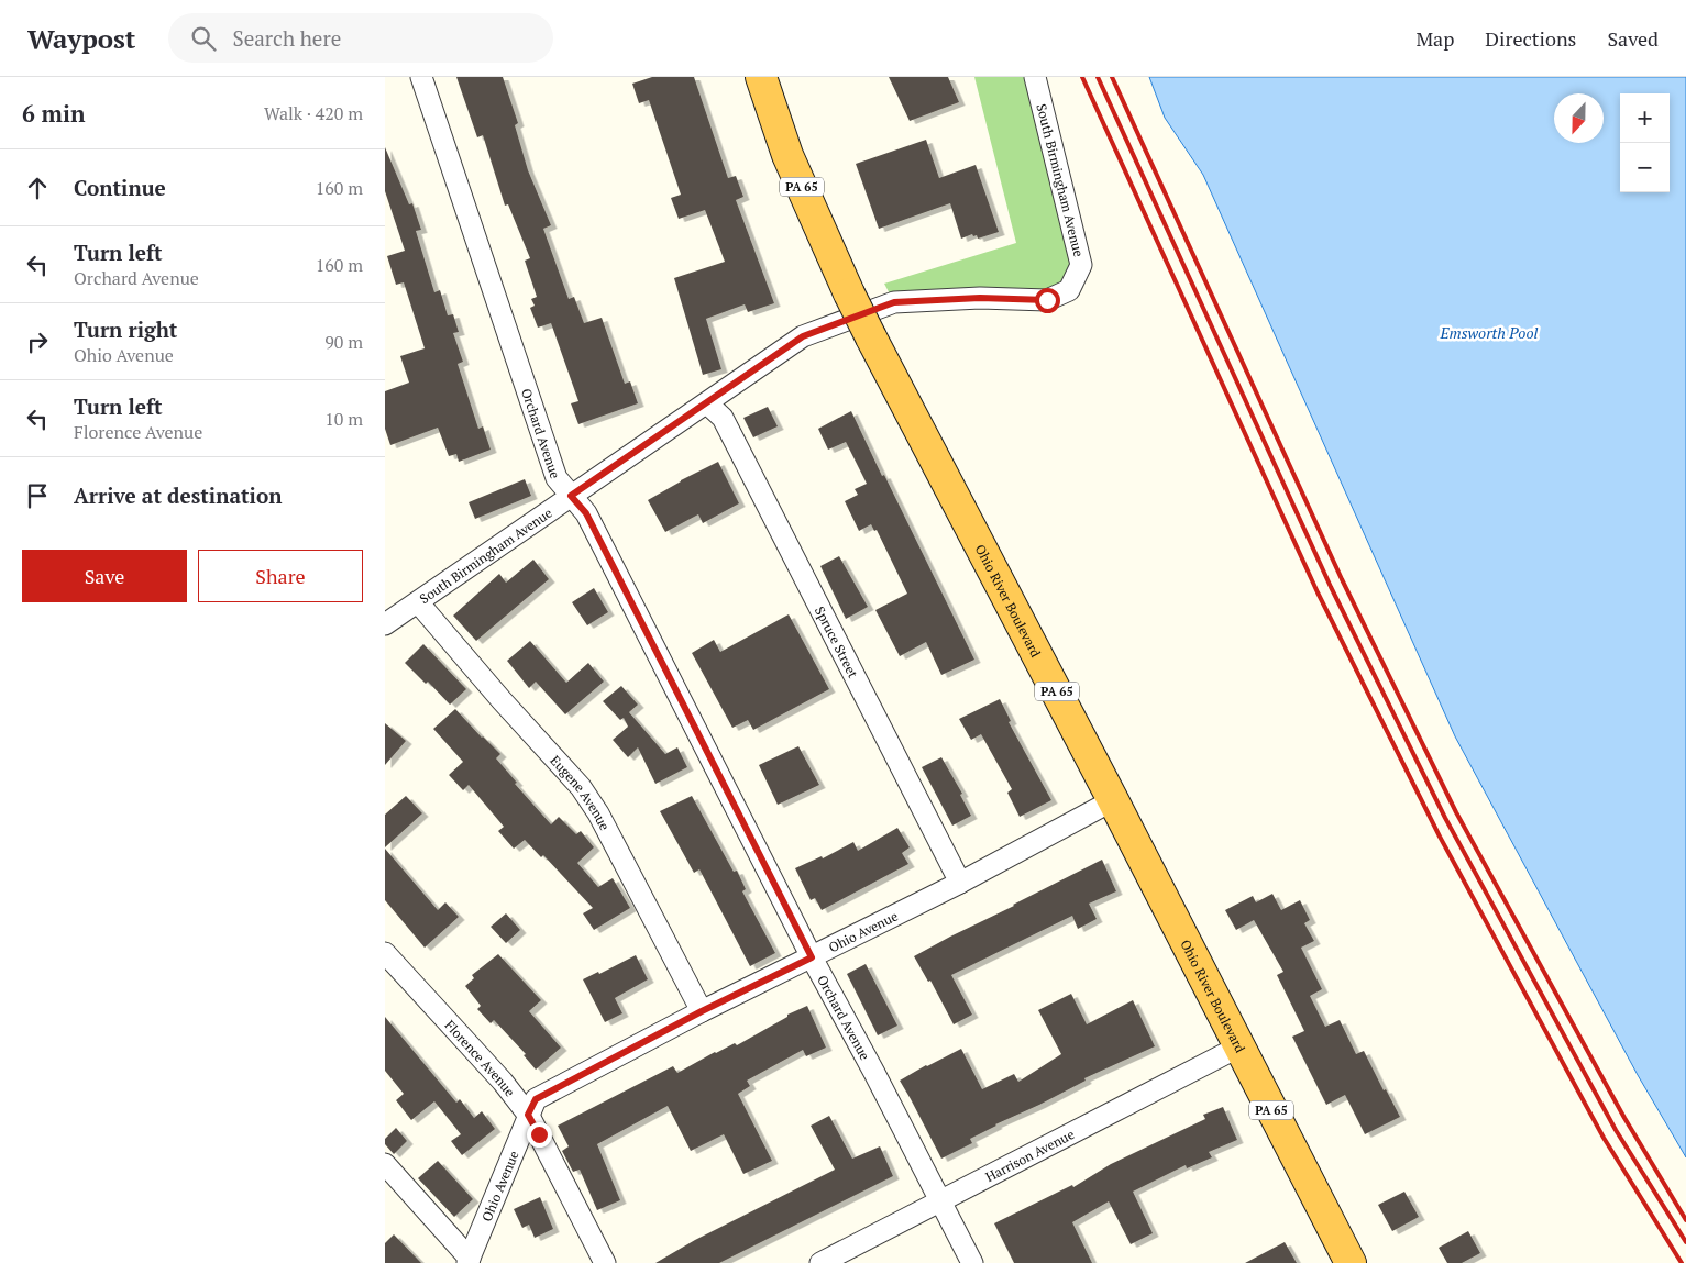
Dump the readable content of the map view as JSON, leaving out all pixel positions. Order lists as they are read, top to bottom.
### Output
{
  "streets": {
    "highway": ["PA 65", "Ohio River Boulevard"],
    "street": [
      "South Birmingham Avenue",
      "Orchard Avenue",
      "Spruce Street",
      "Eugene Avenue",
      "Ohio Avenue",
      "Florence Avenue",
      "Harrison Avenue"
    ]
  },
  "crossings": [
    ["South Birmingham Avenue", "Orchard Avenue"],
    ["South Birmingham Avenue", "Spruce Street"],
    ["South Birmingham Avenue", "Eugene Avenue"],
    ["Orchard Avenue", "Ohio Avenue"],
    ["Orchard Avenue", "Harrison Avenue"],
    ["Ohio River Boulevard", "Ohio Avenue"],
    ["Ohio River Boulevard", "Harrison Avenue"],
    ["Spruce Street", "Ohio Avenue"],
    ["Eugene Avenue", "Ohio Avenue"],
    ["Ohio Avenue", "Florence Avenue"]
  ],
  "water": ["Emsworth Pool"],
  "north": "bottom",
  "page": {
    "header": "Waypost",
    "search": "Search here",
    "nav": ["Map", "Directions", "Saved"],
    "heading": ["6 min", "Walk · 420 m"],
    "map_buttons": ["+", "−"],
    "list": [
      ["Continue", "160 m"],
      ["Turn left", "Orchard Avenue", "160 m"],
      ["Turn right", "Ohio Avenue", "90 m"],
      ["Turn left", "Florence Avenue", "10 m"],
      "Arrive at destination"
    ],
    "buttons": ["Save", "Share"]
  }
}
